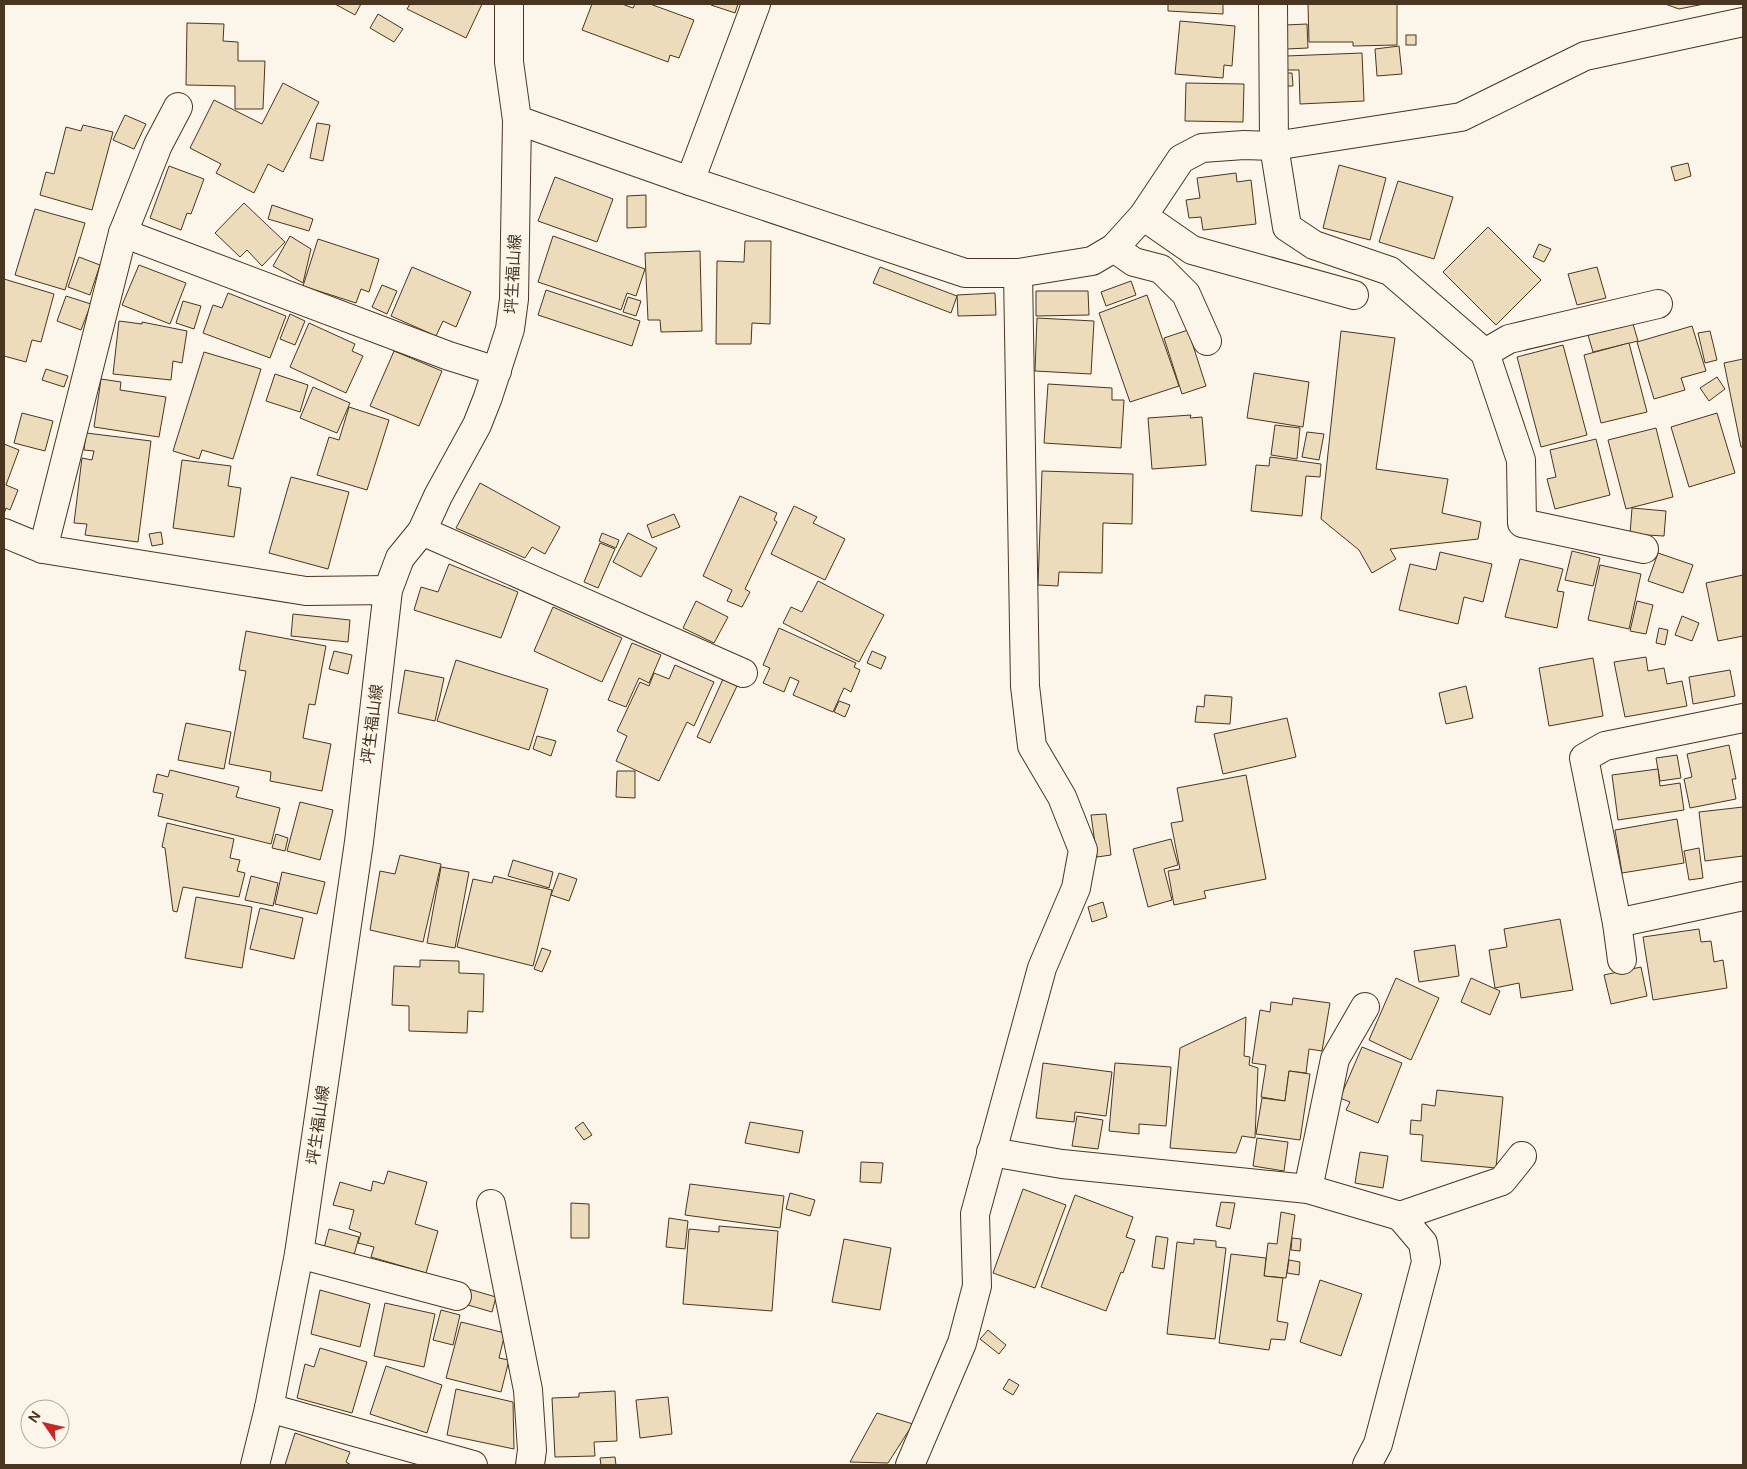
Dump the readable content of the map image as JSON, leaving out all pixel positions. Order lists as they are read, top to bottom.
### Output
{
  "streets": {
    "street": ["坪生福山線"]
  },
  "north": "top left"
}
